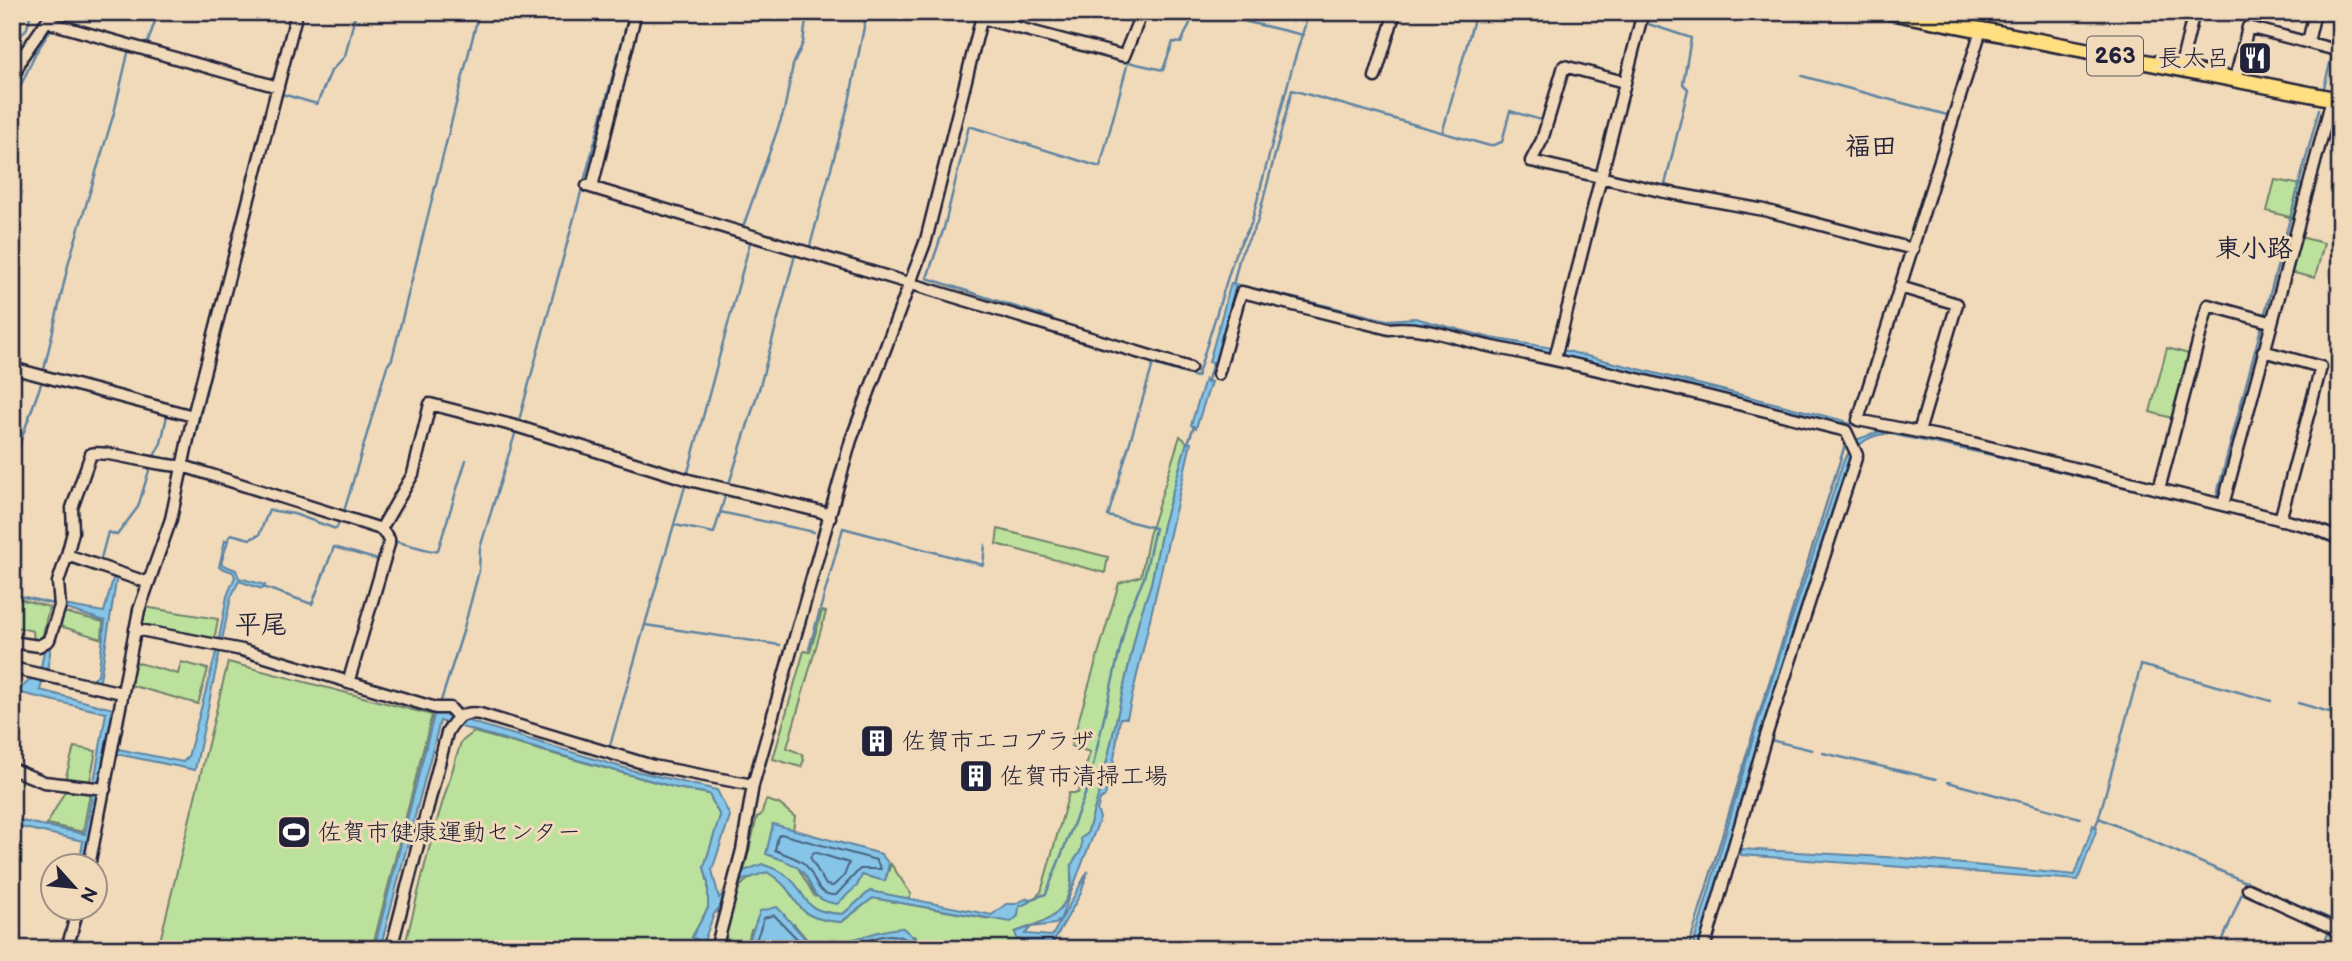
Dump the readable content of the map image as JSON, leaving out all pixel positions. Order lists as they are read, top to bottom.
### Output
{
  "streets": {
    "highway": ["263"]
  },
  "districts": ["福田", "東小路", "平尾"],
  "places": {
    "restaurant": ["長太呂"],
    "building": ["佐賀市エコプラザ", "佐賀市清掃工場"],
    "sports": ["佐賀市健康運動センター"]
  },
  "north": "bottom right"
}
